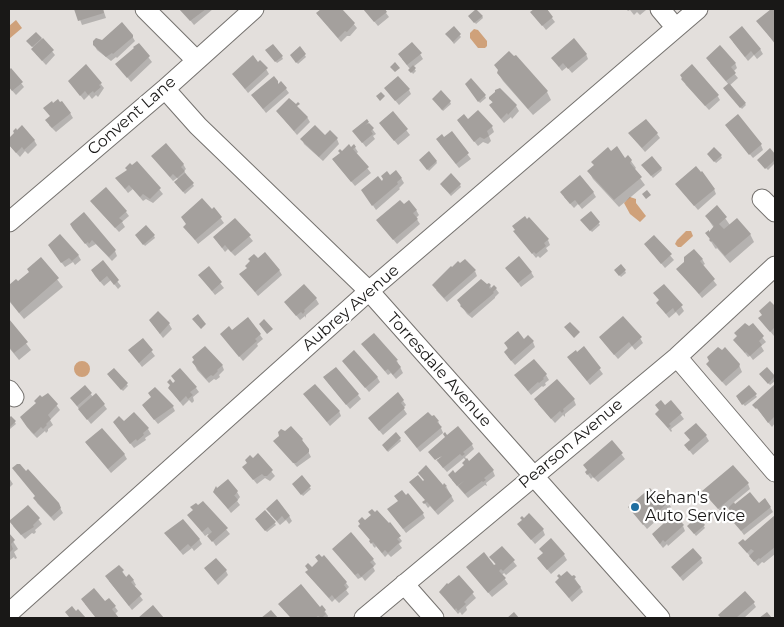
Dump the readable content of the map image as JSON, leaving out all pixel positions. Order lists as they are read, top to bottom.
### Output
{
  "streets": {
    "street": [
      "Convent Lane",
      "Aubrey Avenue",
      "Torresdale Avenue",
      "Pearson Avenue"
    ]
  },
  "crossings": [
    ["Convent Lane", "Torresdale Avenue"],
    ["Aubrey Avenue", "Torresdale Avenue"],
    ["Torresdale Avenue", "Pearson Avenue"]
  ],
  "places": ["Kehan's Auto Service"]
}
